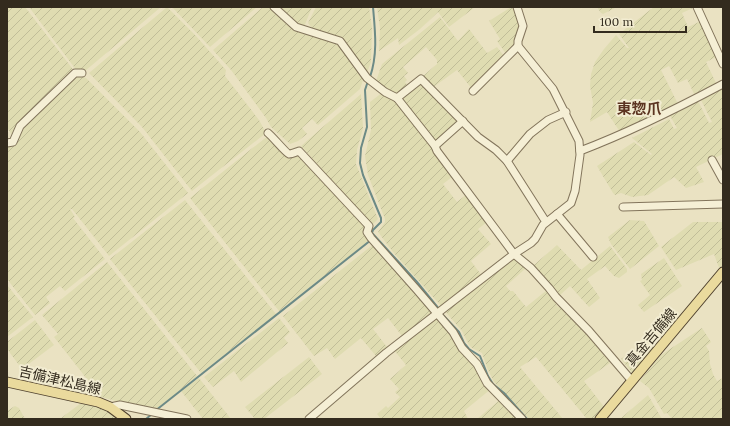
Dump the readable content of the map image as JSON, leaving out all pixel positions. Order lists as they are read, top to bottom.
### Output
{
  "streets": {
    "main road": ["真金吉備線", "吉備津松島線"]
  },
  "districts": ["東惣爪"],
  "scale_bar": "100 m"
}
